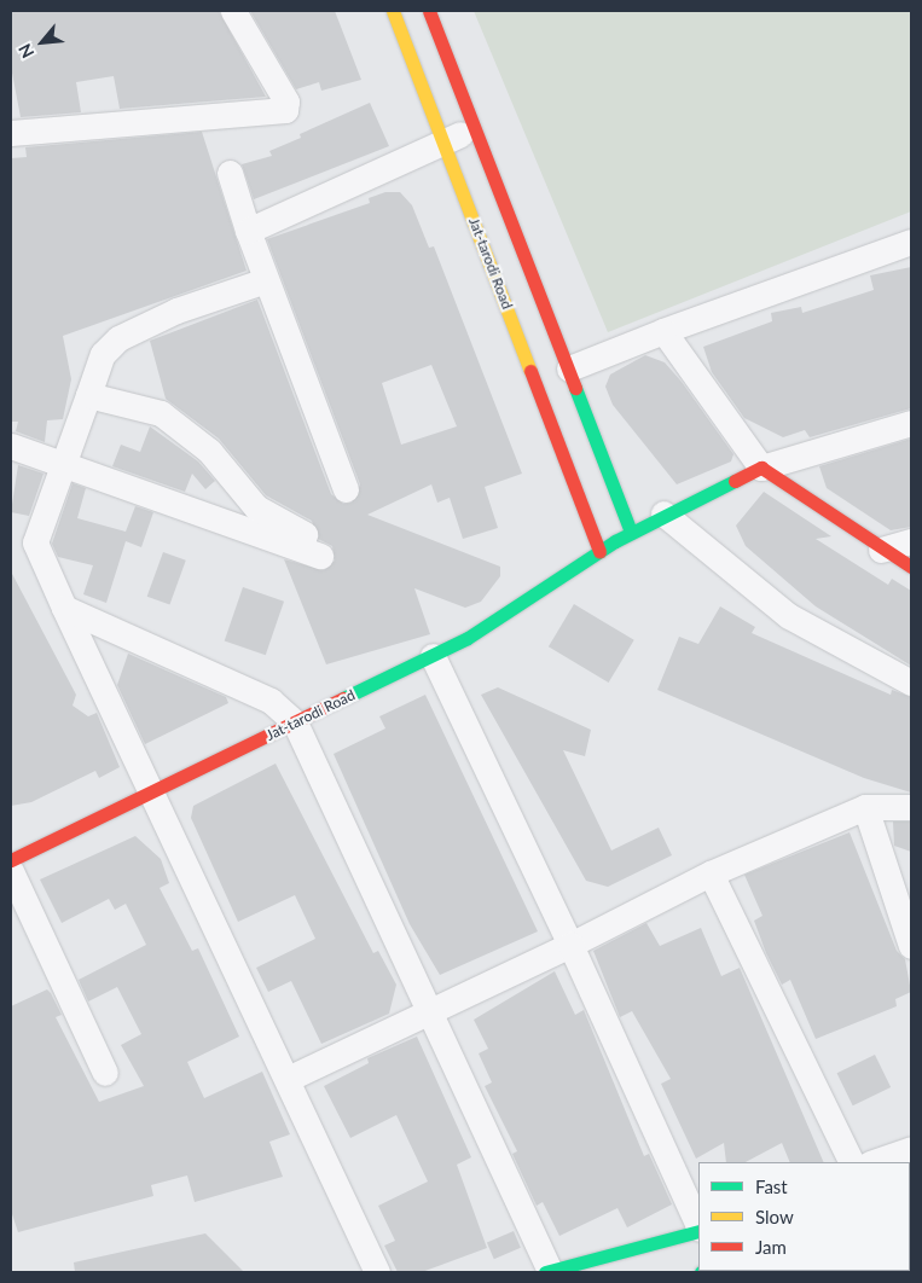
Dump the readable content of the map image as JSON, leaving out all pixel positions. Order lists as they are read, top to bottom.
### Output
{
  "streets": {
    "street": ["Jat-tarodi Road"]
  },
  "legend": ["Fast", "Slow", "Jam"],
  "north": "bottom left"
}
